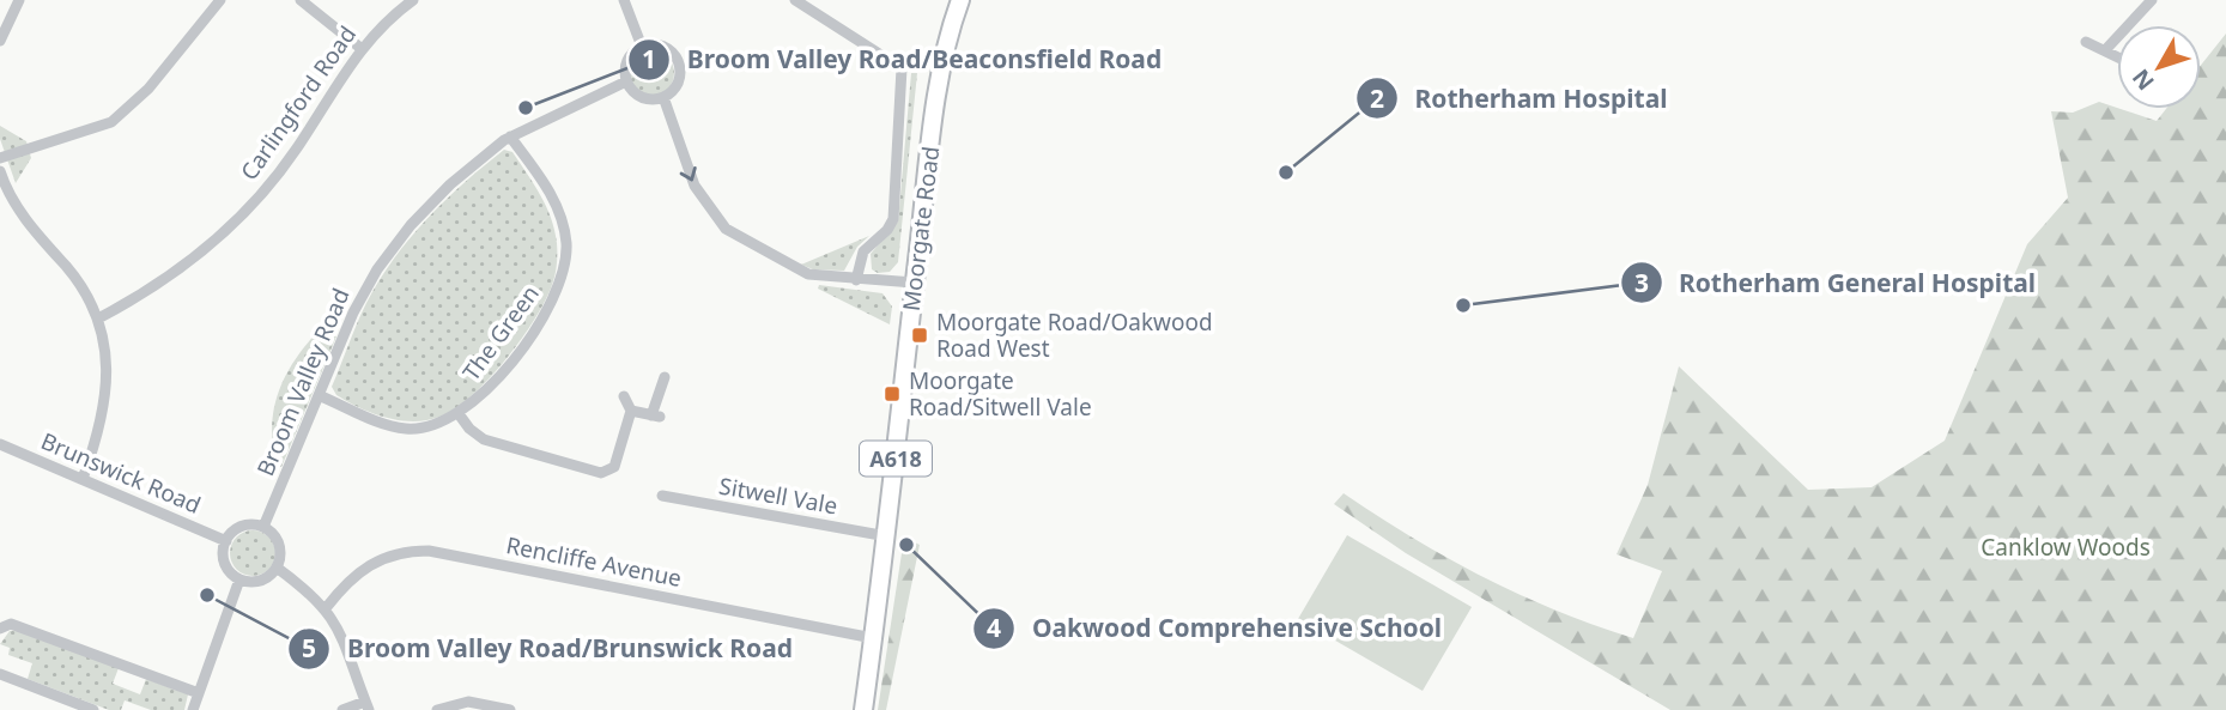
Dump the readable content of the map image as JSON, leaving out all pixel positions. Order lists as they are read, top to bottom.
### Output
{
  "streets": {
    "main road": ["Moorgate Road", "A618"],
    "street": [
      "Carlingford Road",
      "The Green",
      "Broom Valley Road",
      "Brunswick Road",
      "Sitwell Vale",
      "Rencliffe Avenue"
    ]
  },
  "crossings": [
    ["Moorgate Road", "Sitwell Vale"],
    ["Moorgate Road", "Rencliffe Avenue"],
    ["The Green", "Broom Valley Road"],
    ["Broom Valley Road", "Brunswick Road"]
  ],
  "parks": ["Canklow Woods"],
  "places": {
    "other": [
      "Broom Valley Road/Beaconsfield Road",
      "Rotherham Hospital",
      "Rotherham General Hospital",
      "Oakwood Comprehensive School",
      "Broom Valley Road/Brunswick Road"
    ],
    "transit": ["Moorgate Road/Oakwood Road West", "Moorgate Road/Sitwell Vale"]
  },
  "north": "bottom left"
}
